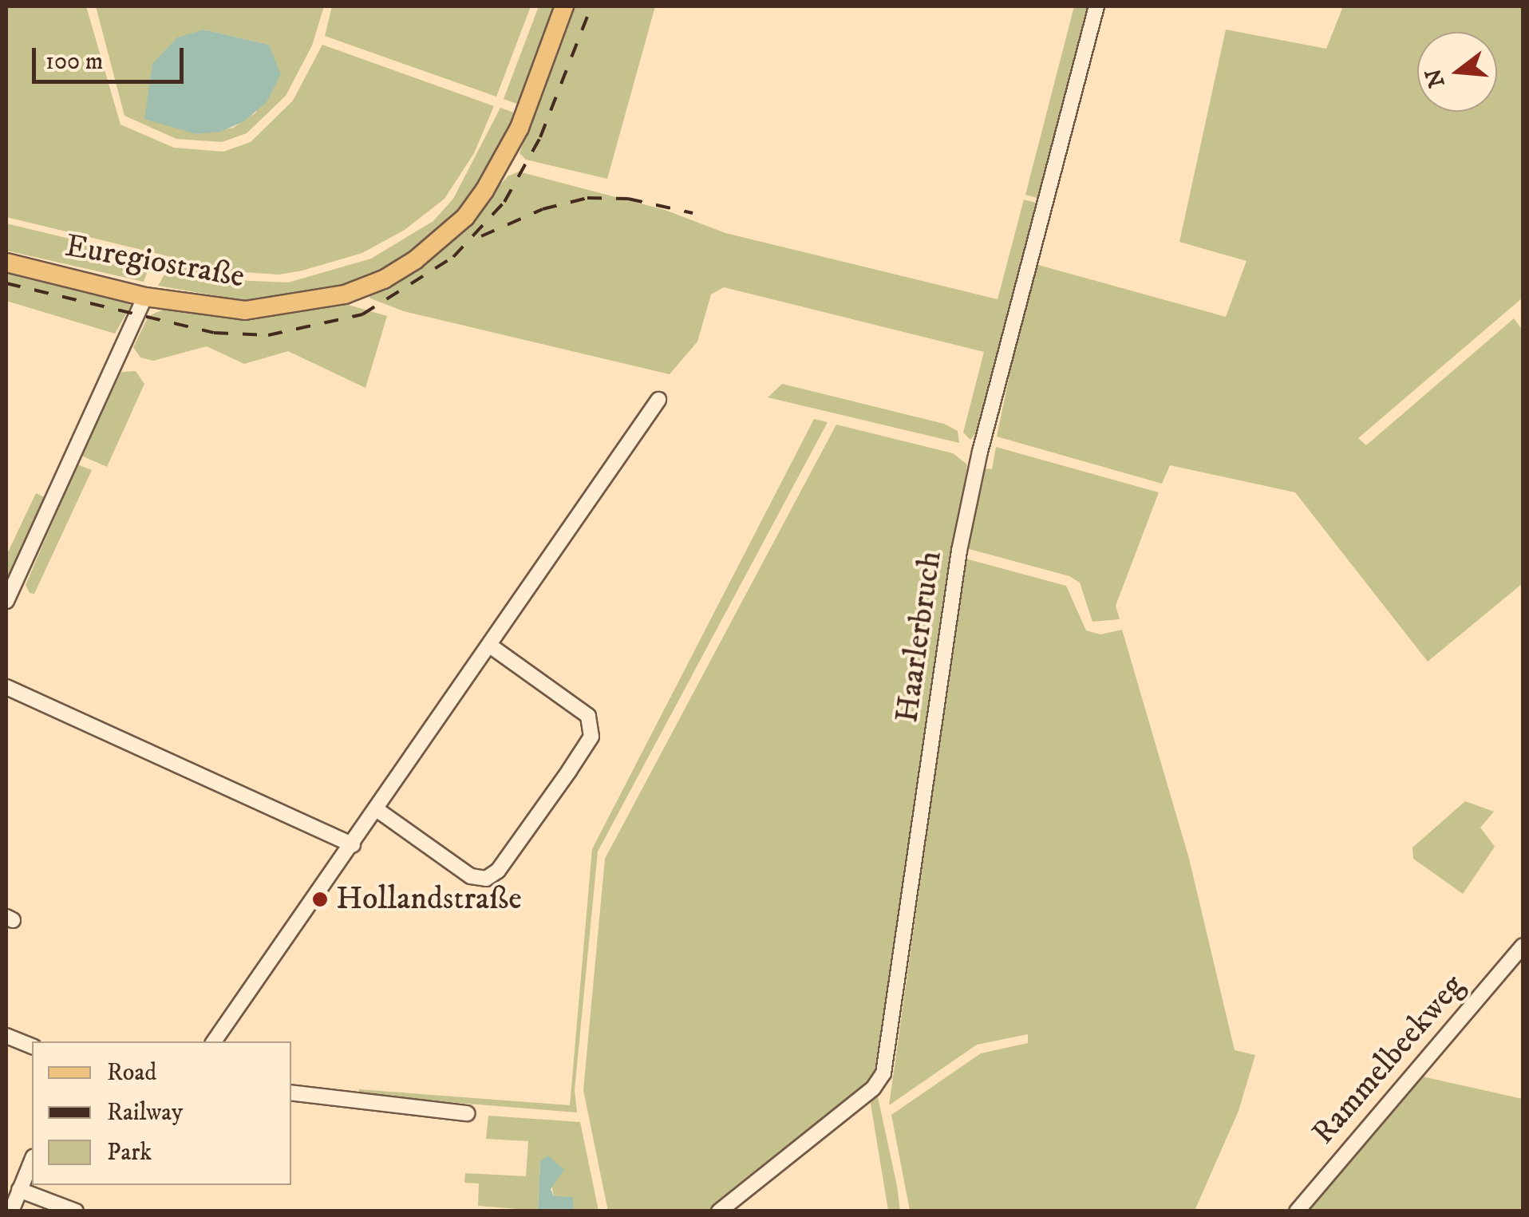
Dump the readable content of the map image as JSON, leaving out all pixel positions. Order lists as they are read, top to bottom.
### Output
{
  "streets": {
    "main road": ["Euregiostraße"],
    "street": ["Haarlerbruch", "Rammelbeekweg"]
  },
  "places": ["Hollandstraße"],
  "legend": ["Road", "Railway", "Park"],
  "scale_bar": "100 m",
  "north": "left"
}
